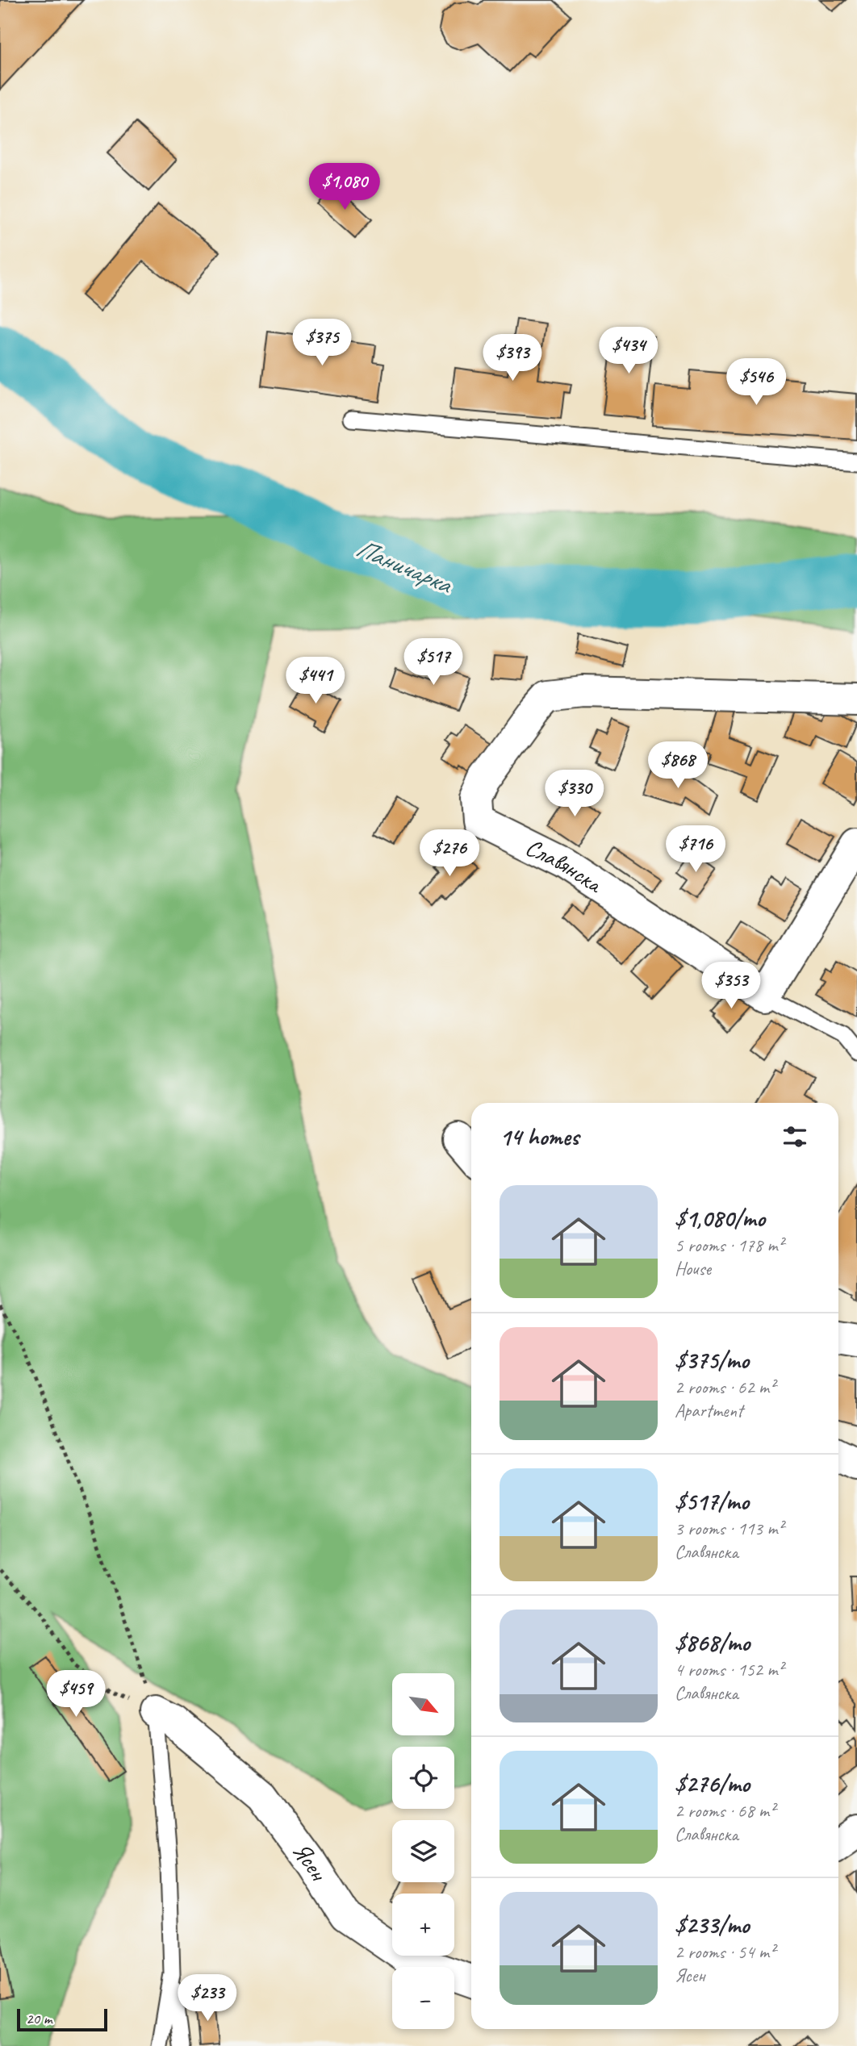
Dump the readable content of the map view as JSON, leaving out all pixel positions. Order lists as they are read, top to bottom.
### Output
{
  "streets": {
    "street": ["Славянска", "Ясен"]
  },
  "water": ["Паничарка"],
  "scale_bar": "20 m",
  "north": "bottom right",
  "page": {
    "price": [
      "$1,080",
      "$375",
      "$434",
      "$393",
      "$546",
      "$517",
      "$441",
      "$868",
      "$330",
      "$716",
      "$276",
      "$353",
      "$459",
      "$233"
    ],
    "heading": "14 homes",
    "list": [
      {
        "name": "$1,080/mo",
        "note": "5 rooms · 178 m² · House"
      },
      {
        "name": "$375/mo",
        "note": "2 rooms · 62 m² · Apartment"
      },
      {
        "name": "$517/mo",
        "note": "3 rooms · 113 m² · Славянска"
      },
      {
        "name": "$868/mo",
        "note": "4 rooms · 152 m² · Славянска"
      },
      {
        "name": "$276/mo",
        "note": "2 rooms · 68 m² · Славянска"
      },
      {
        "name": "$233/mo",
        "note": "2 rooms · 54 m² · Ясен"
      }
    ],
    "map_buttons": ["+", "−"],
    "scale": "20 m"
  }
}
